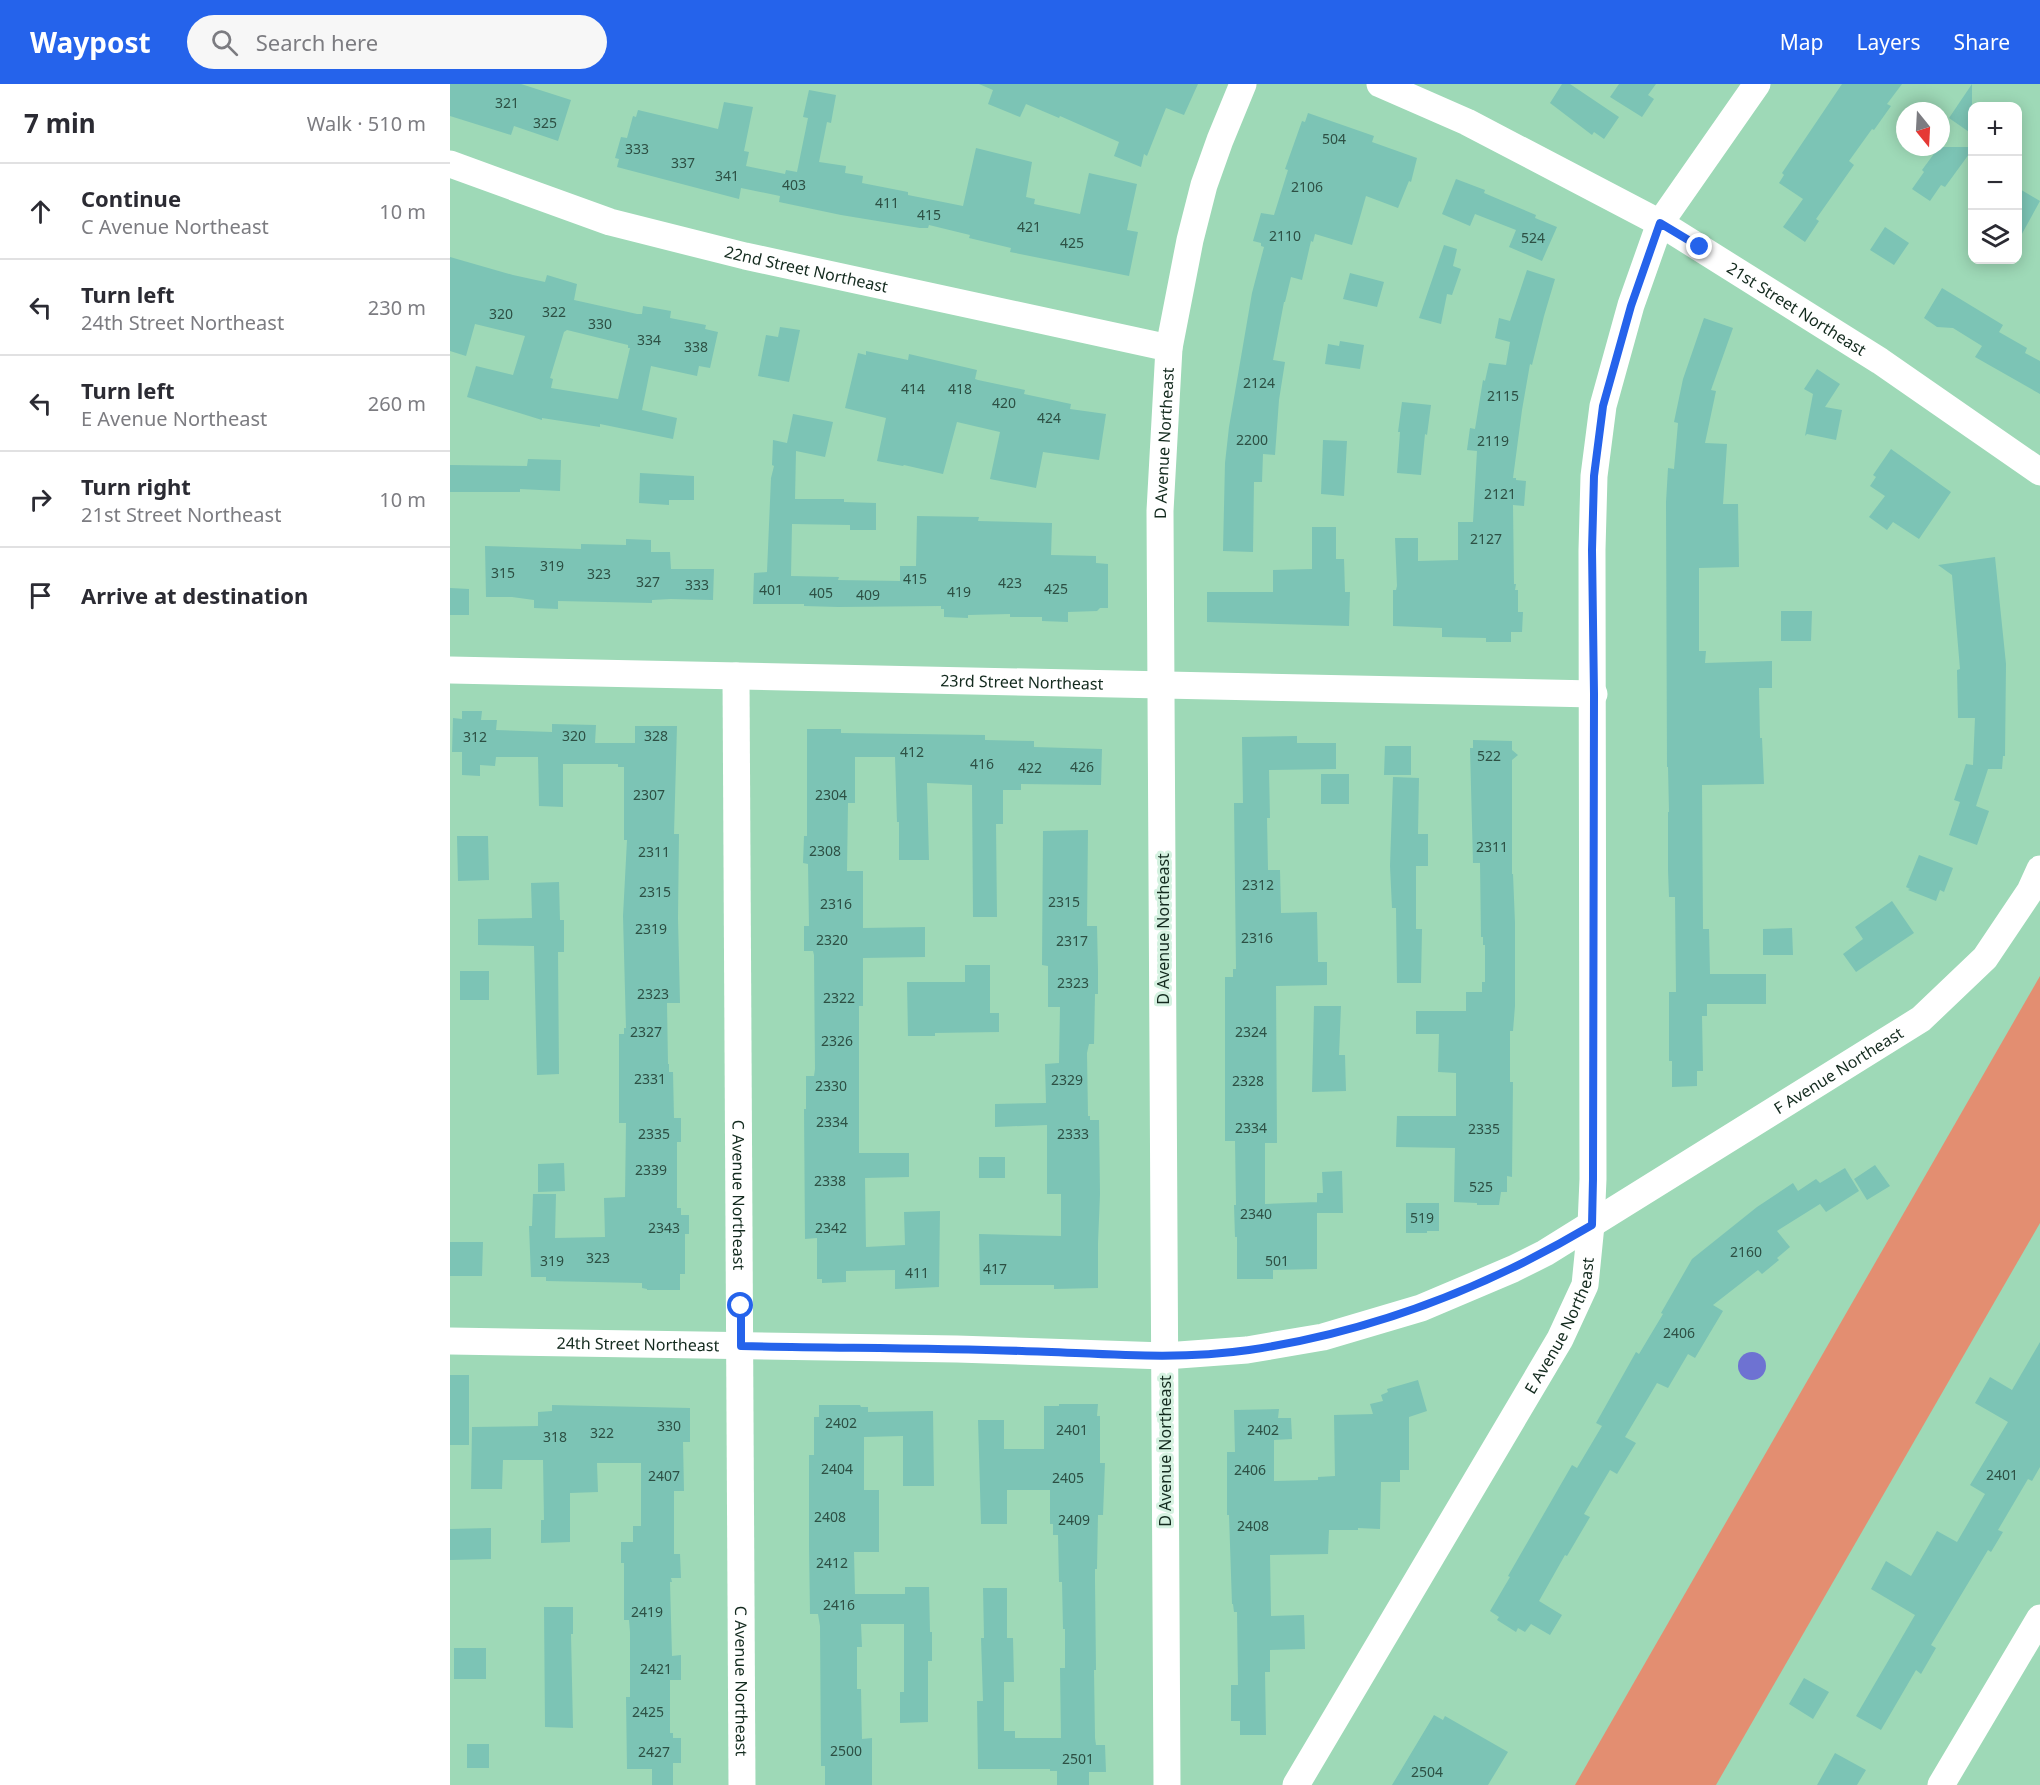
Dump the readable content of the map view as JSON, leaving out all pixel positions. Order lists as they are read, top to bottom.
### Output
{
  "streets": {
    "street": [
      "22nd Street Northeast",
      "21st Street Northeast",
      "D Avenue Northeast",
      "23rd Street Northeast",
      "F Avenue Northeast",
      "C Avenue Northeast",
      "E Avenue Northeast",
      "24th Street Northeast"
    ]
  },
  "crossings": [
    ["22nd Street Northeast", "D Avenue Northeast"],
    ["21st Street Northeast", "E Avenue Northeast"],
    ["D Avenue Northeast", "23rd Street Northeast"],
    ["D Avenue Northeast", "24th Street Northeast"],
    ["23rd Street Northeast", "C Avenue Northeast"],
    ["23rd Street Northeast", "E Avenue Northeast"],
    ["F Avenue Northeast", "E Avenue Northeast"],
    ["F Avenue Northeast", "24th Street Northeast"],
    ["C Avenue Northeast", "24th Street Northeast"],
    ["E Avenue Northeast", "24th Street Northeast"]
  ],
  "house_numbers": [
    "321",
    "325",
    "504",
    "333",
    "337",
    "341",
    "403",
    "2106",
    "411",
    "415",
    "421",
    "2110",
    "524",
    "425",
    "322",
    "320",
    "330",
    "334",
    "338",
    "2124",
    "414",
    "418",
    "2115",
    "420",
    "424",
    "2200",
    "2119",
    "2121",
    "2127",
    "319",
    "315",
    "323",
    "415",
    "327",
    "423",
    "333",
    "425",
    "401",
    "419",
    "405",
    "409",
    "320",
    "328",
    "312",
    "412",
    "522",
    "416",
    "426",
    "422",
    "2307",
    "2304",
    "2311",
    "2308",
    "2311",
    "2312",
    "2315",
    "2315",
    "2316",
    "2319",
    "2316",
    "2320",
    "2317",
    "2323",
    "2323",
    "2322",
    "2327",
    "2324",
    "2326",
    "2331",
    "2329",
    "2328",
    "2330",
    "2334",
    "2334",
    "2335",
    "2335",
    "2333",
    "2339",
    "2338",
    "525",
    "2340",
    "519",
    "2343",
    "2342",
    "2160",
    "323",
    "319",
    "501",
    "417",
    "411",
    "2406",
    "2402",
    "330",
    "2401",
    "2402",
    "322",
    "318",
    "2404",
    "2406",
    "2401",
    "2407",
    "2405",
    "2408",
    "2409",
    "2408",
    "2412",
    "2416",
    "2419",
    "2421",
    "2425",
    "2500",
    "2427",
    "2501",
    "2504"
  ],
  "north": "bottom",
  "page": {
    "header": "Waypost",
    "search": "Search here",
    "nav": ["Map", "Layers", "Share"],
    "heading": ["7 min", "Walk · 510 m"],
    "map_buttons": ["+", "−"],
    "list": [
      ["Continue", "C Avenue Northeast", "10 m"],
      ["Turn left", "24th Street Northeast", "230 m"],
      ["Turn left", "E Avenue Northeast", "260 m"],
      ["Turn right", "21st Street Northeast", "10 m"],
      "Arrive at destination"
    ]
  }
}
